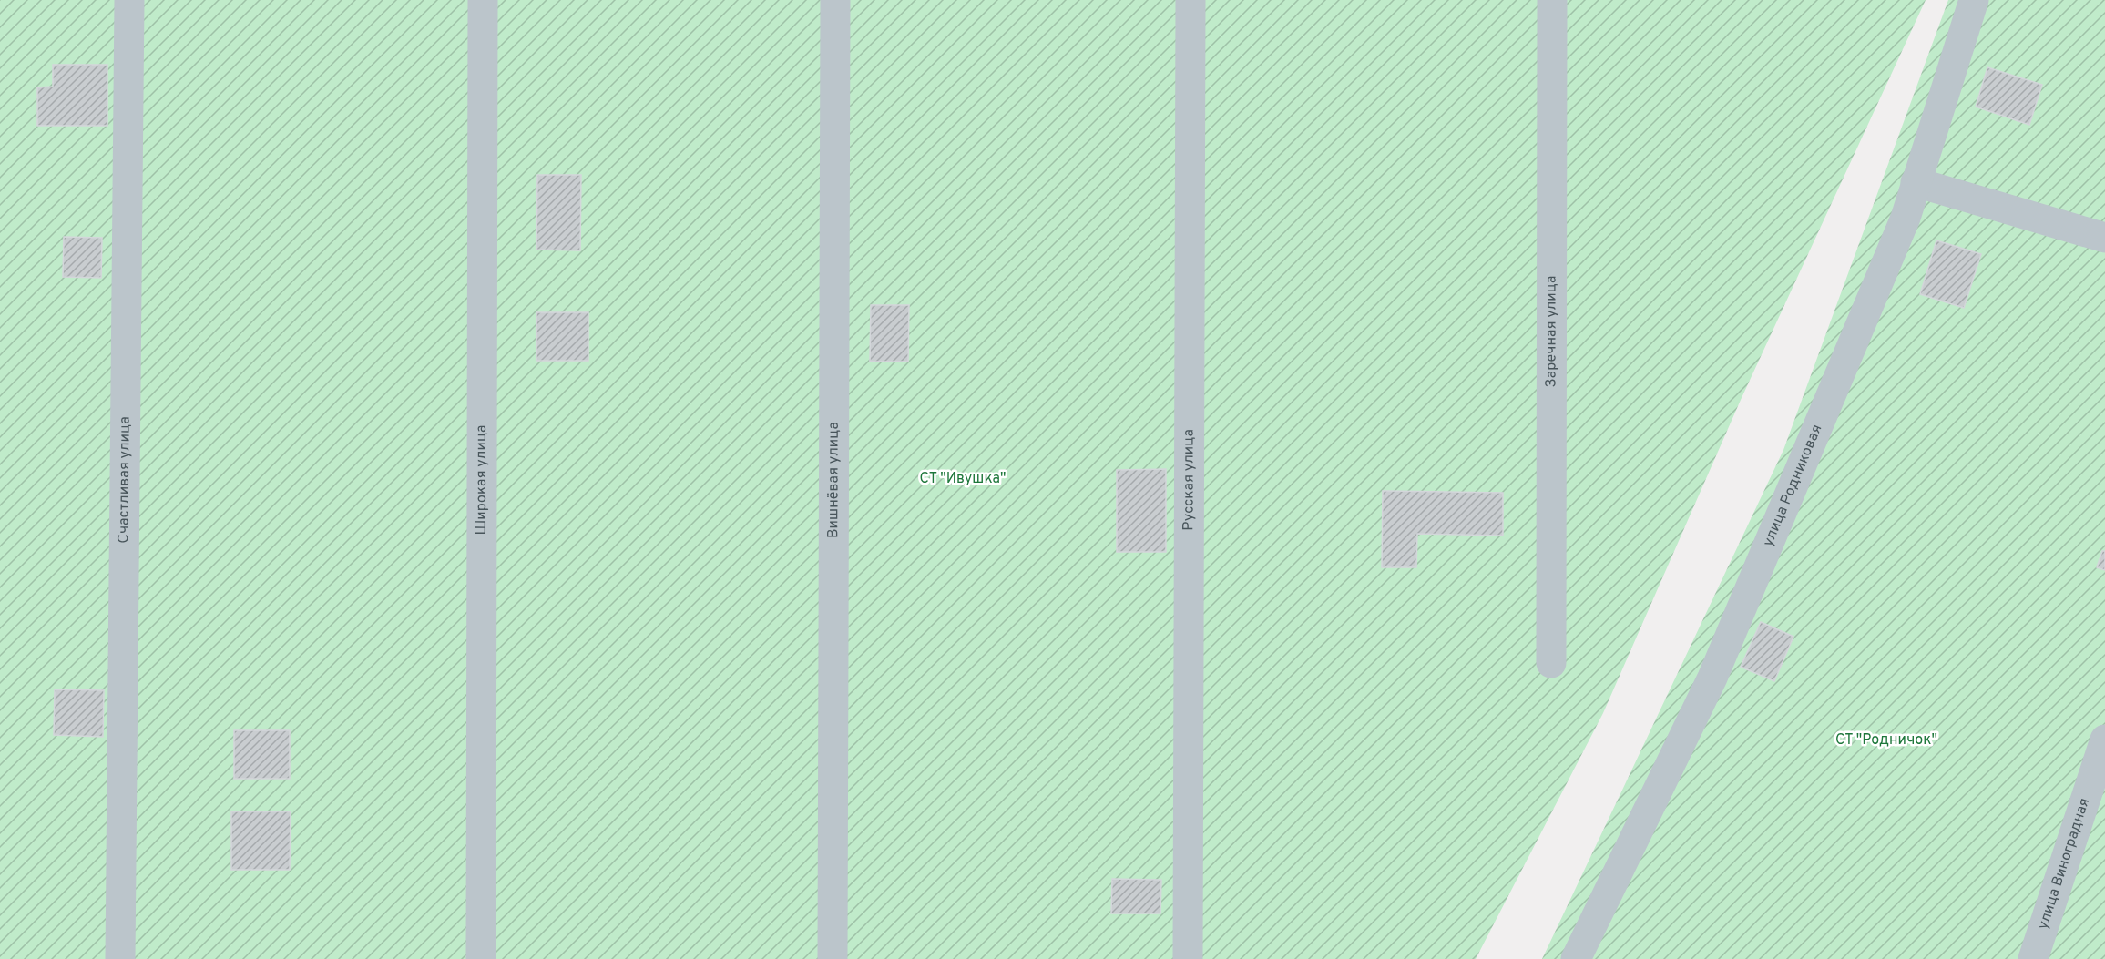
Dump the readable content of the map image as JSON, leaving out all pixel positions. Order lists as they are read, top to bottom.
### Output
{
  "streets": {
    "street": [
      "Заречная улица",
      "Счастливая улица",
      "Широкая улица",
      "Вишнёвая улица",
      "Русская улица",
      "улица Родниковая",
      "улица Виноградная"
    ]
  },
  "parks": ["СТ \"Ивушка\"", "СТ \"Родничок\""]
}
